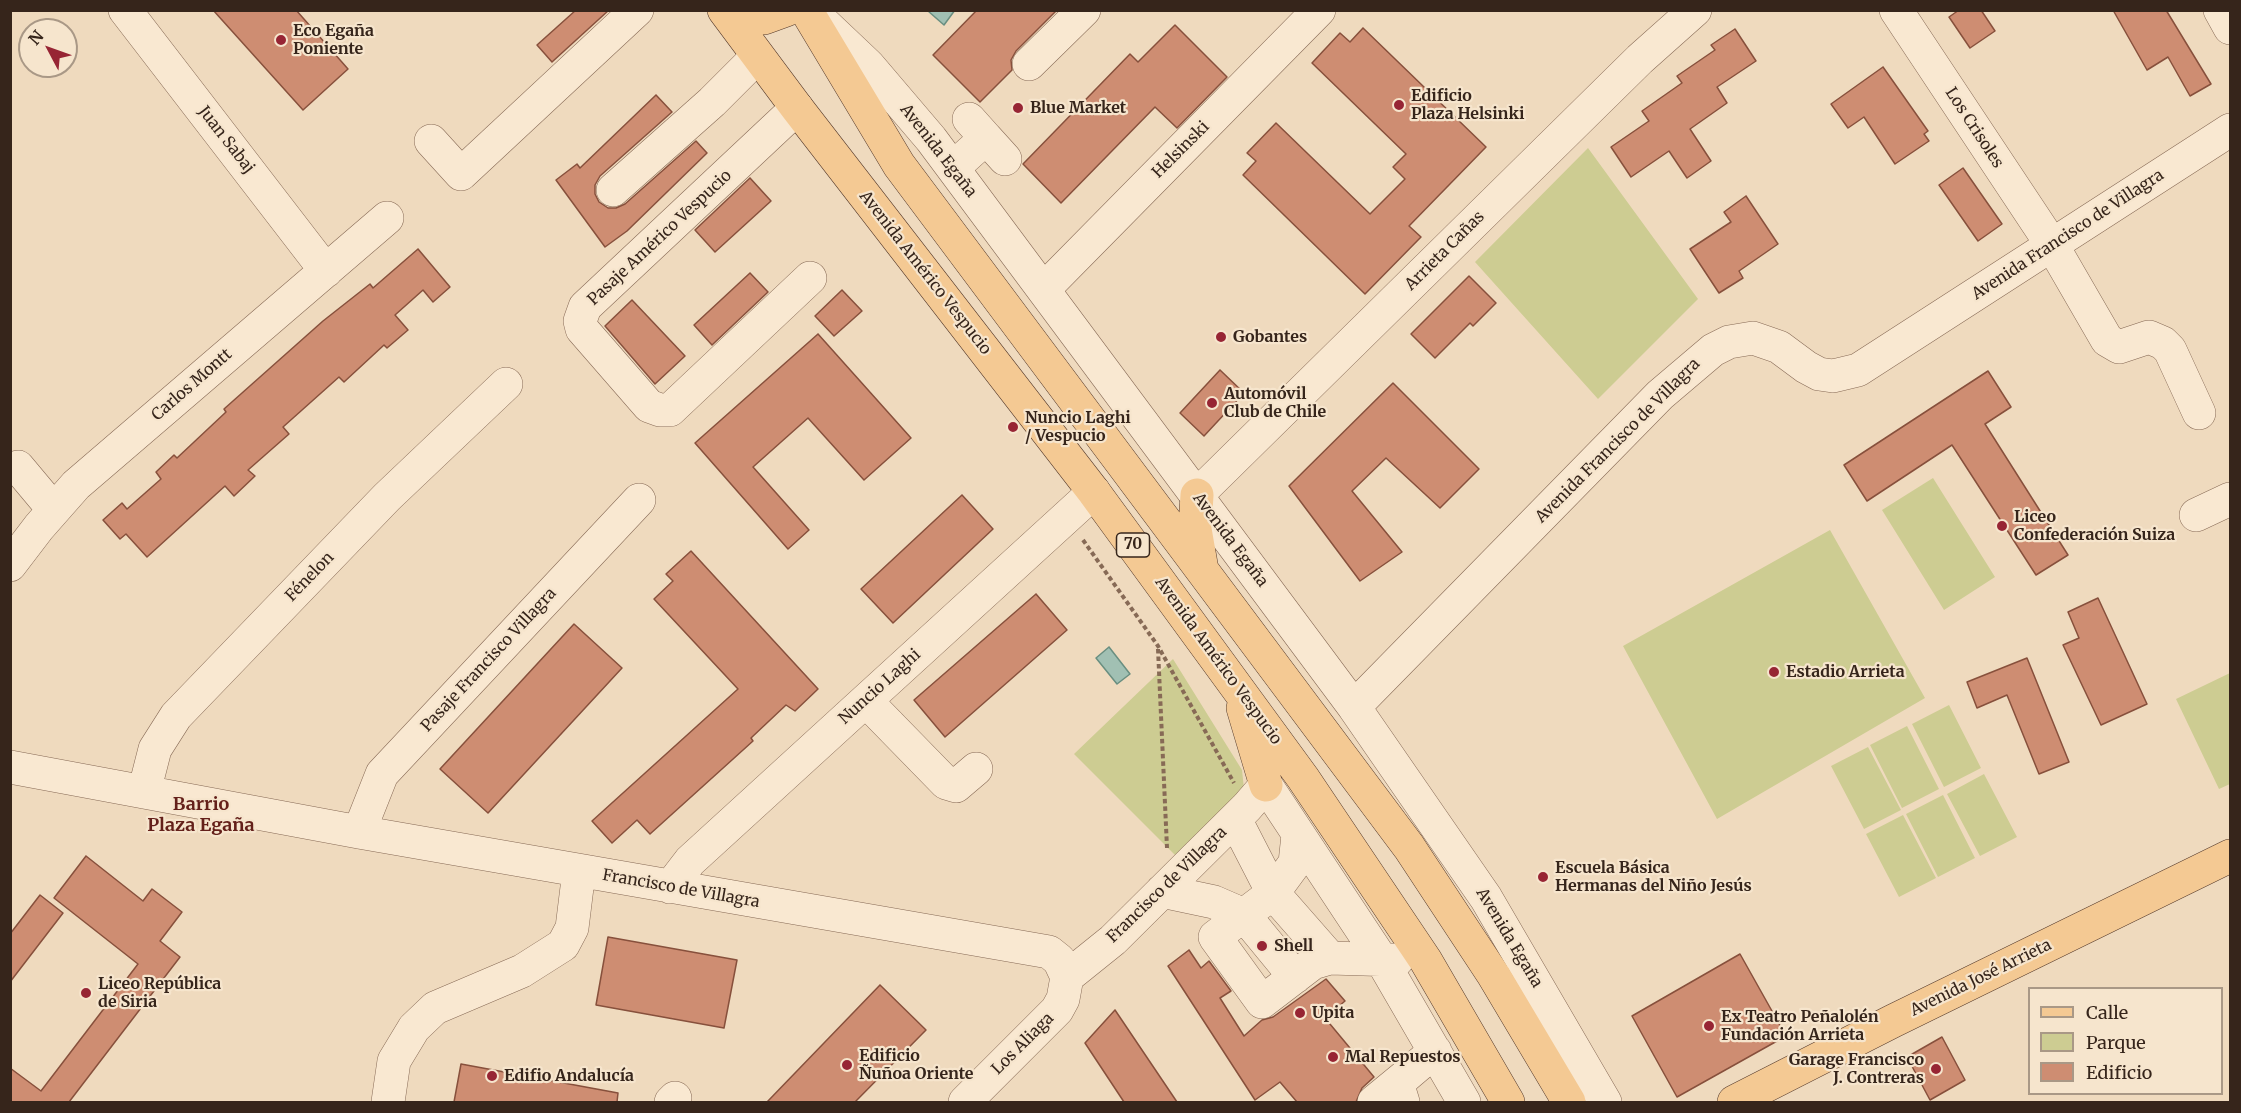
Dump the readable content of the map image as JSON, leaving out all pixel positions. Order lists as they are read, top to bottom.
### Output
{
  "streets": {
    "main road": ["Avenida Américo Vespucio", "70", "Avenida José Arrieta"],
    "street": [
      "Los Crisoles",
      "Juan Sabaj",
      "Helsinski",
      "Avenida Egaña",
      "Avenida Francisco de Villagra",
      "Pasaje Américo Vespucio",
      "Arrieta Cañas",
      "Carlos Montt",
      "Fénelon",
      "Pasaje Francisco Villagra",
      "Nuncio Laghi",
      "Francisco de Villagra",
      "Los Aliaga"
    ]
  },
  "crossings": [
    ["Los Crisoles", "Avenida Francisco de Villagra"],
    ["Juan Sabaj", "Carlos Montt"],
    ["Helsinski", "Avenida Egaña"],
    ["Avenida Egaña", "Avenida Francisco de Villagra"],
    ["Avenida Egaña", "Arrieta Cañas"],
    ["Pasaje Américo Vespucio", "Avenida Américo Vespucio"],
    ["Avenida Américo Vespucio", "Nuncio Laghi"],
    ["Fénelon", "Francisco de Villagra"],
    ["Pasaje Francisco Villagra", "Francisco de Villagra"],
    ["Nuncio Laghi", "Francisco de Villagra"],
    ["Francisco de Villagra", "Los Aliaga"]
  ],
  "districts": ["Barrio Plaza Egaña"],
  "places": [
    "Eco Egaña Poniente",
    "Edificio Plaza Helsinki",
    "Blue Market",
    "Gobantes",
    "Automóvil Club de Chile",
    "Nuncio Laghi / Vespucio",
    "Liceo Confederación Suiza",
    "Estadio Arrieta",
    "Escuela Básica Hermanas del Niño Jesús",
    "Shell",
    "Liceo República de Siria",
    "Upita",
    "Ex Teatro Peñalolén Fundación Arrieta",
    "Mal Repuestos",
    "Edificio Ñuñoa Oriente",
    "Garage Francisco J. Contreras",
    "Edifio Andalucía"
  ],
  "legend": ["Calle", "Parque", "Edificio"],
  "north": "top left"
}
